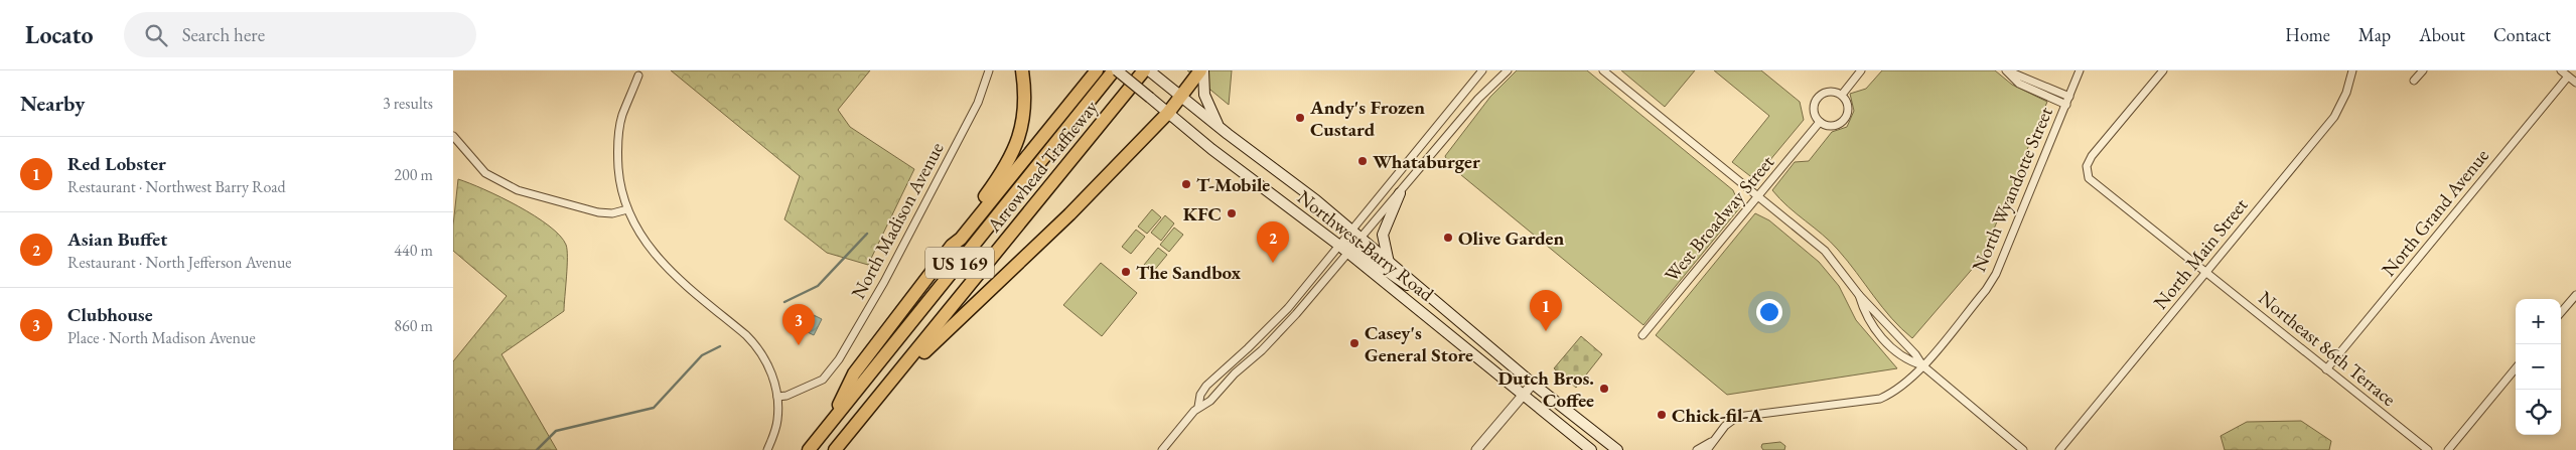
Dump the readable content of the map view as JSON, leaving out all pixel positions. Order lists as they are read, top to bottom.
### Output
{
  "streets": {
    "highway": ["Arrowhead Trafficway", "US 169"],
    "main road": ["Northwest Barry Road"],
    "street": [
      "North Wyandotte Street",
      "North Grand Avenue",
      "West Broadway Street",
      "North Madison Avenue",
      "North Main Street",
      "Northeast 86th Terrace"
    ]
  },
  "crossings": [
    ["Arrowhead Trafficway", "Northwest Barry Road"],
    ["North Grand Avenue", "Northeast 86th Terrace"],
    ["North Main Street", "Northeast 86th Terrace"]
  ],
  "places": [
    "Andy's Frozen Custard",
    "Whataburger",
    "T-Mobile",
    "KFC",
    "Olive Garden",
    "The Sandbox",
    "Casey's General Store",
    "Dutch Bros. Coffee",
    "Chick-fil-A"
  ],
  "page": {
    "header": "Locato",
    "search": "Search here",
    "nav": [
      "Home",
      "Map",
      "About",
      "Contact"
    ],
    "heading": ["Nearby", "3 results"],
    "list": [
      {
        "mark": "1",
        "name": "Red Lobster",
        "note": "Restaurant · Northwest Barry Road",
        "value": "200 m"
      },
      {
        "mark": "2",
        "name": "Asian Buffet",
        "note": "Restaurant · North Jefferson Avenue",
        "value": "440 m"
      },
      {
        "mark": "3",
        "name": "Clubhouse",
        "note": "Place · North Madison Avenue",
        "value": "860 m"
      }
    ],
    "pins": ["2", "1", "3"],
    "map_buttons": ["+", "−"]
  }
}
